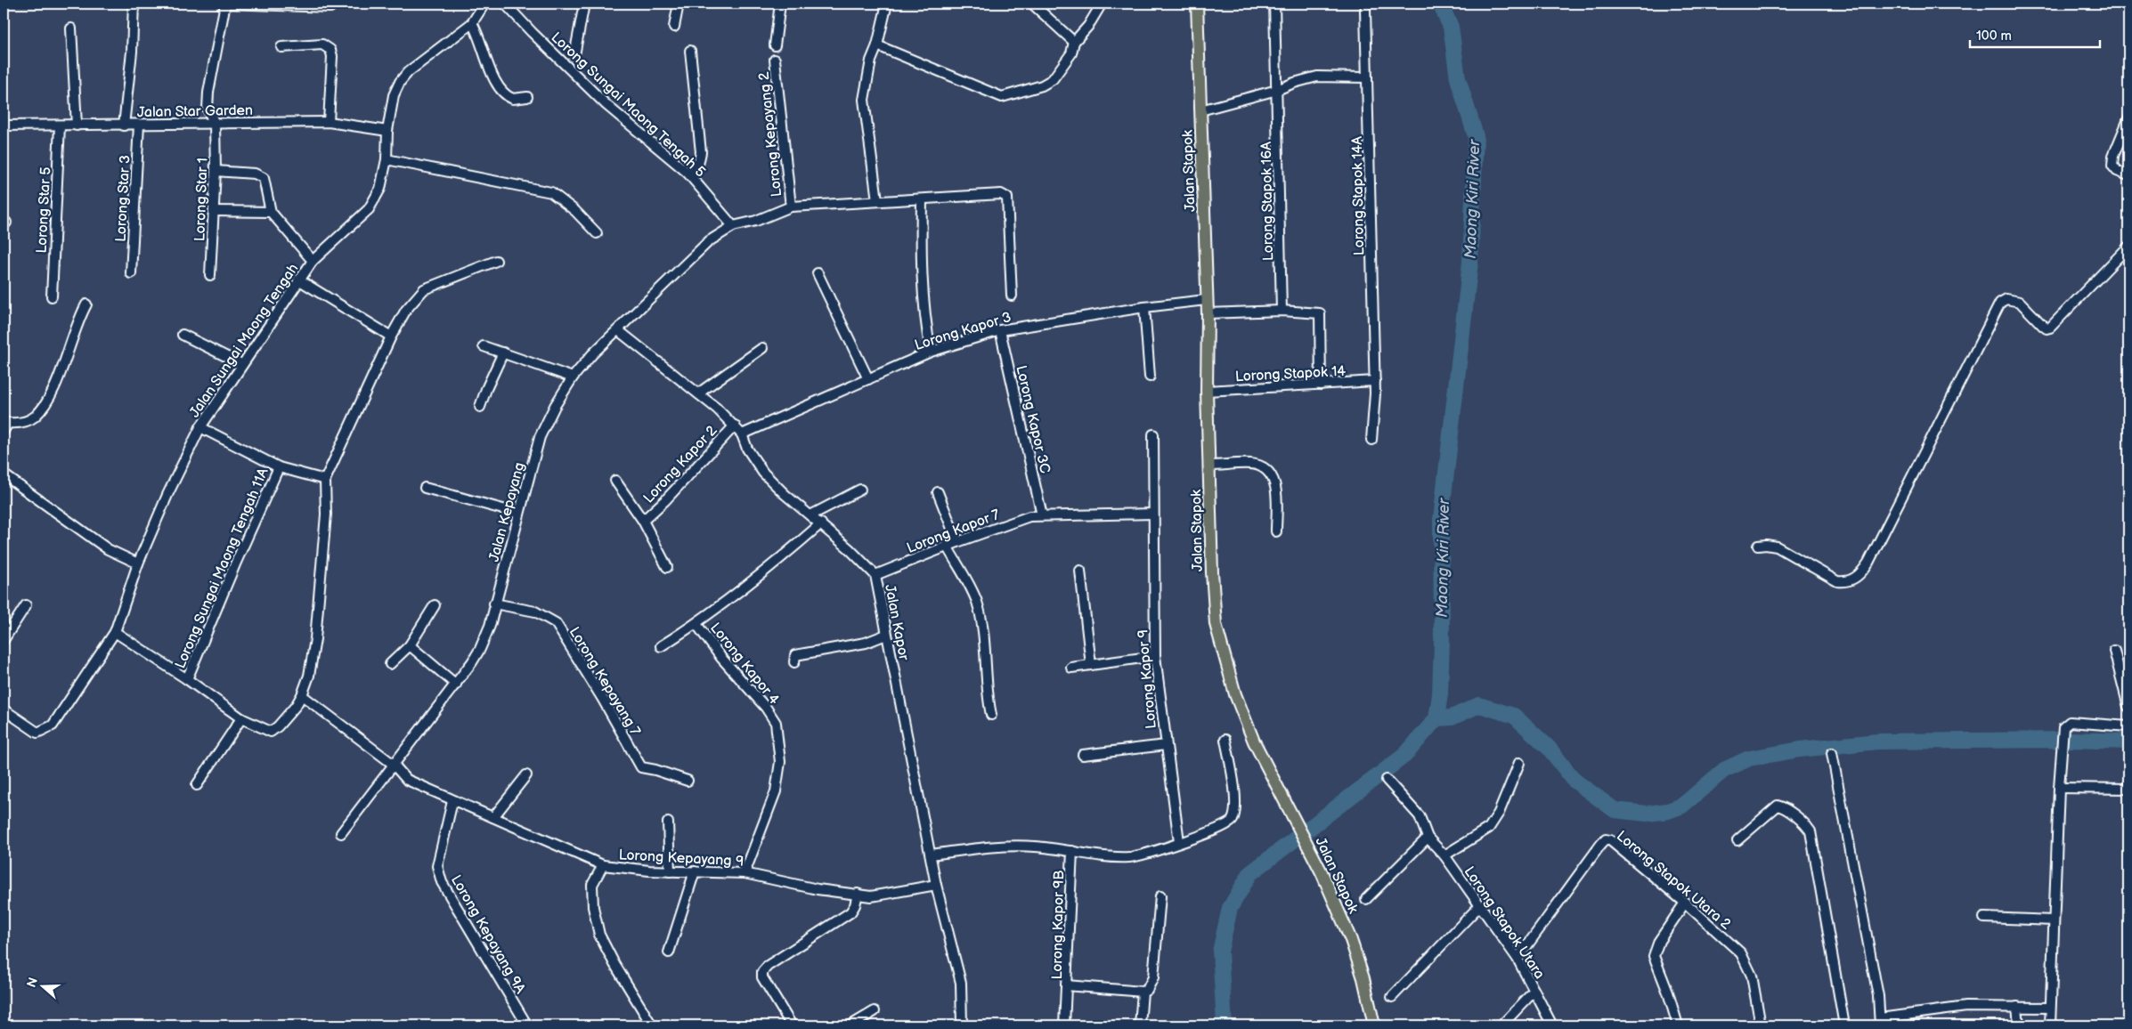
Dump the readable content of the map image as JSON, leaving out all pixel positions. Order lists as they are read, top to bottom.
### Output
{
  "streets": {
    "main road": ["Jalan Stapok"],
    "street": [
      "Lorong Sungai Maong Tengah 5",
      "Jalan Star Garden",
      "Lorong Kepayang 2",
      "Lorong Stapok 14A",
      "Lorong Star 3",
      "Lorong Star 1",
      "Lorong Stapok 16A",
      "Lorong Star 5",
      "Lorong Kapor 3",
      "Jalan Sungai Maong Tengah",
      "Lorong Stapok 14",
      "Lorong Kapor 3C",
      "Lorong Kapor 2",
      "Jalan Kepayang",
      "Lorong Kapor 7",
      "Lorong Sungai Maong Tengah 11A",
      "Jalan Kapor",
      "Lorong Kapor 4",
      "Lorong Kapor 9",
      "Lorong Kepayang 7",
      "Lorong Kepayang 9",
      "Lorong Stapok Utara 2",
      "Lorong Stapok Utara",
      "Lorong Kapor 9B",
      "Lorong Kepayang 9A"
    ]
  },
  "crossings": [
    ["Lorong Sungai Maong Tengah 5", "Jalan Kepayang"],
    ["Jalan Star Garden", "Lorong Star 3"],
    ["Jalan Star Garden", "Lorong Star 1"],
    ["Jalan Star Garden", "Lorong Star 5"],
    ["Jalan Star Garden", "Jalan Sungai Maong Tengah"],
    ["Lorong Kepayang 2", "Jalan Kepayang"],
    ["Jalan Stapok", "Lorong Kapor 3"],
    ["Jalan Stapok", "Lorong Stapok 14"],
    ["Lorong Stapok 14A", "Lorong Stapok 14"],
    ["Lorong Kapor 3", "Lorong Kapor 3C"],
    ["Lorong Kapor 3", "Jalan Kapor"],
    ["Lorong Kapor 3C", "Lorong Kapor 7"],
    ["Lorong Kapor 2", "Jalan Kapor"],
    ["Jalan Kepayang", "Jalan Kapor"],
    ["Jalan Kepayang", "Lorong Kepayang 7"],
    ["Jalan Kepayang", "Lorong Kepayang 9"],
    ["Lorong Kapor 7", "Jalan Kapor"],
    ["Lorong Kapor 7", "Lorong Kapor 9"],
    ["Jalan Kapor", "Lorong Kapor 4"],
    ["Jalan Kapor", "Lorong Kepayang 9"],
    ["Lorong Kapor 4", "Lorong Kepayang 9"],
    ["Lorong Kepayang 9", "Lorong Kepayang 9A"],
    ["Lorong Stapok Utara 2", "Lorong Stapok Utara"]
  ],
  "water": ["Maong Kiri River"],
  "scale_bar": "100 m",
  "north": "left"
}
